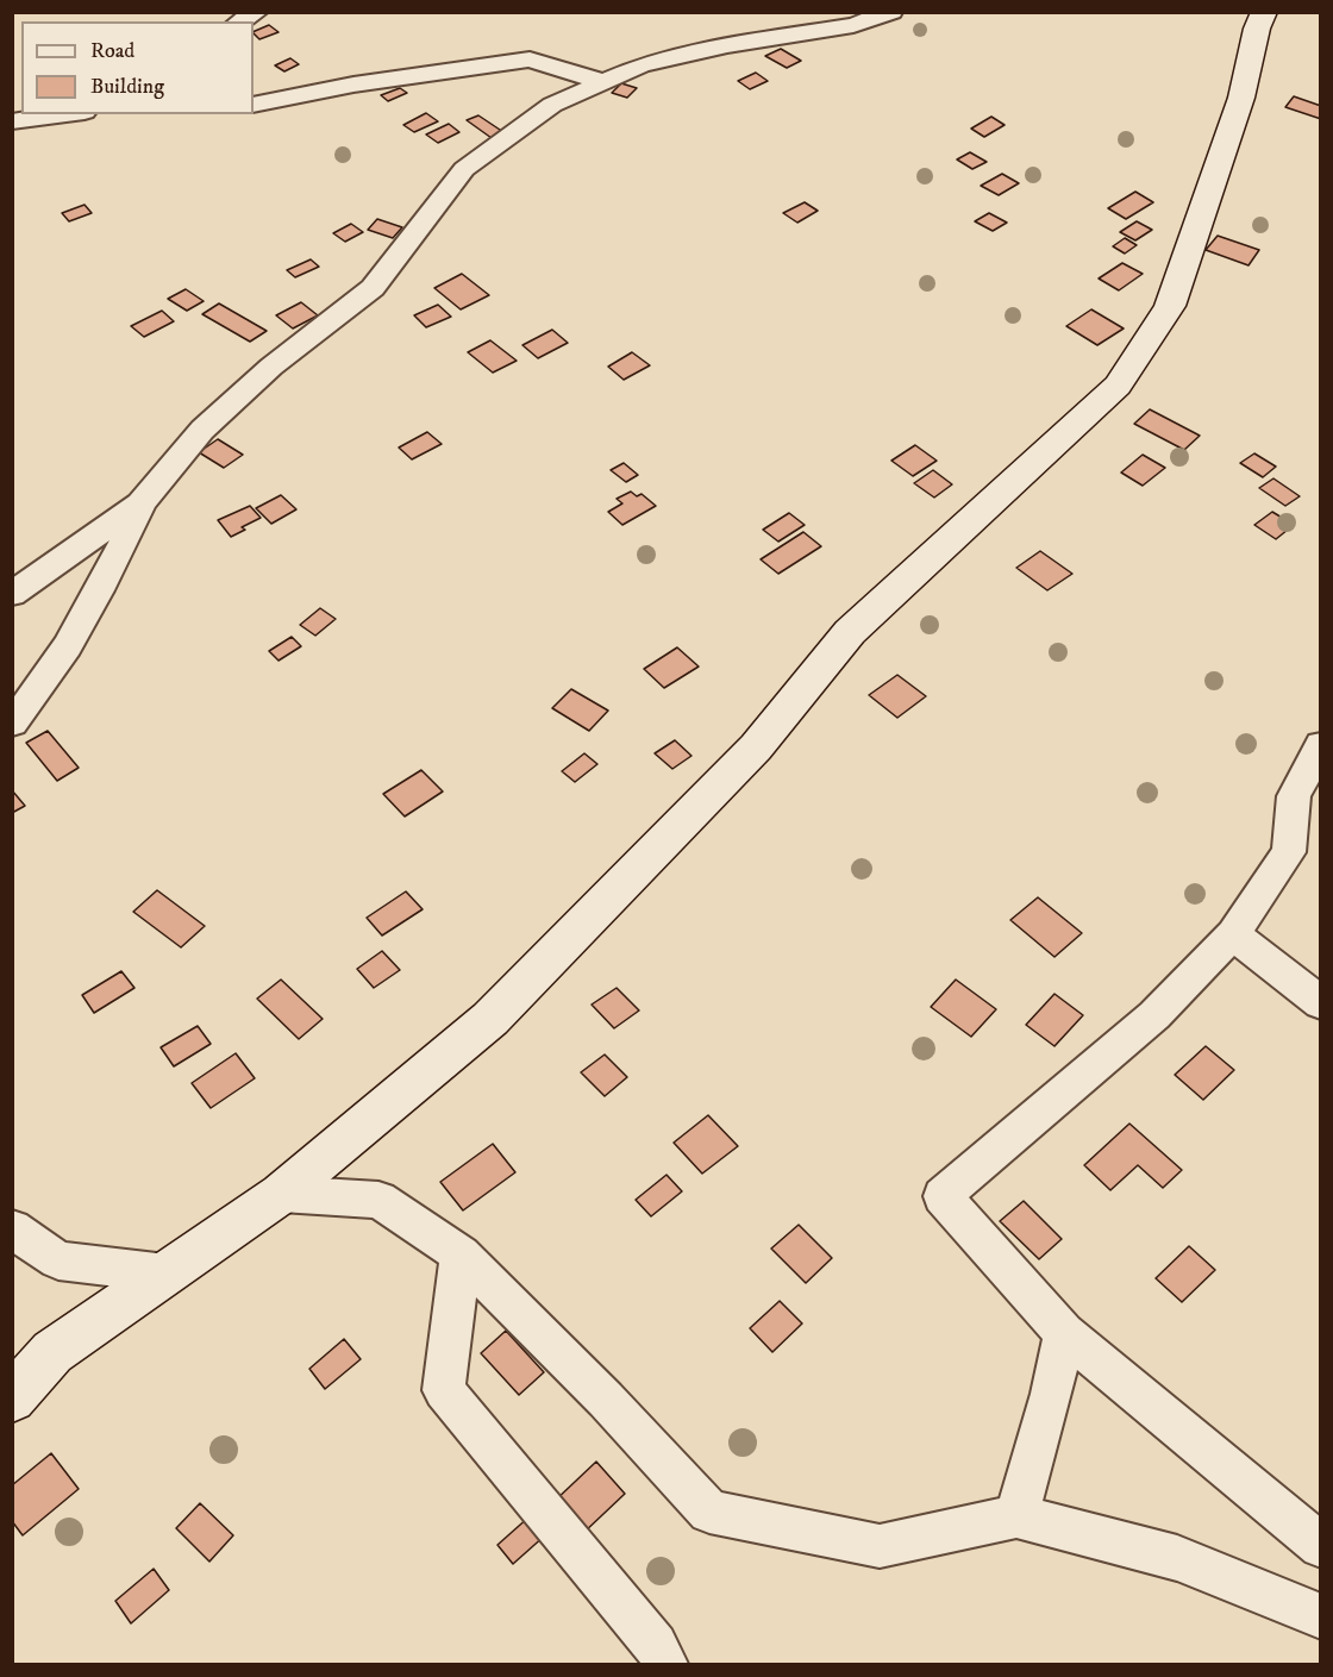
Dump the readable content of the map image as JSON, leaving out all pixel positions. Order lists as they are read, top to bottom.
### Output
{
  "legend": ["Road", "Building"]
}
